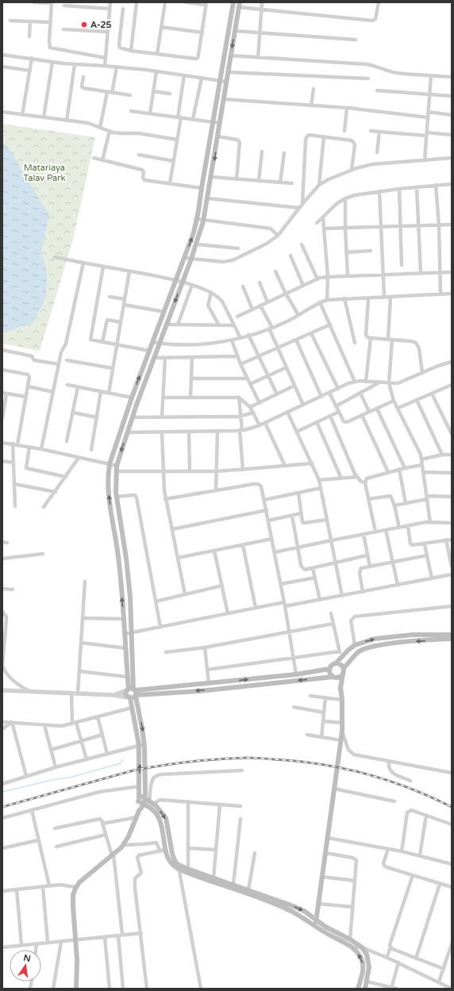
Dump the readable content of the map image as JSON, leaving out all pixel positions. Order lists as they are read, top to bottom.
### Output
{
  "parks": ["Matariaya Talav Park"],
  "places": ["A-25"],
  "north": "top"
}
